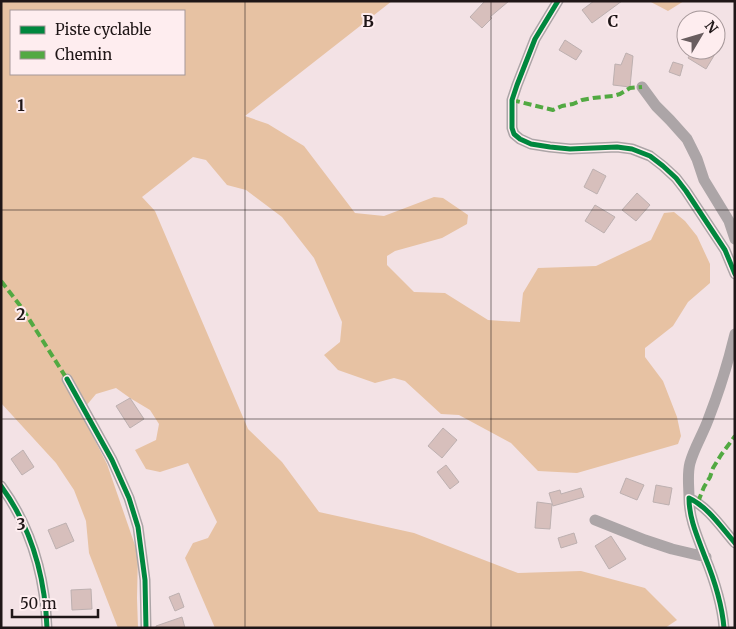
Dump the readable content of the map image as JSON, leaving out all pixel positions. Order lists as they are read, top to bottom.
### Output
{
  "legend": ["Piste cyclable", "Chemin"],
  "scale_bar": "50 m",
  "north": "top right",
  "grid": {
    "columns": ["B", "C"],
    "rows": ["1", "2", "3"]
  }
}
